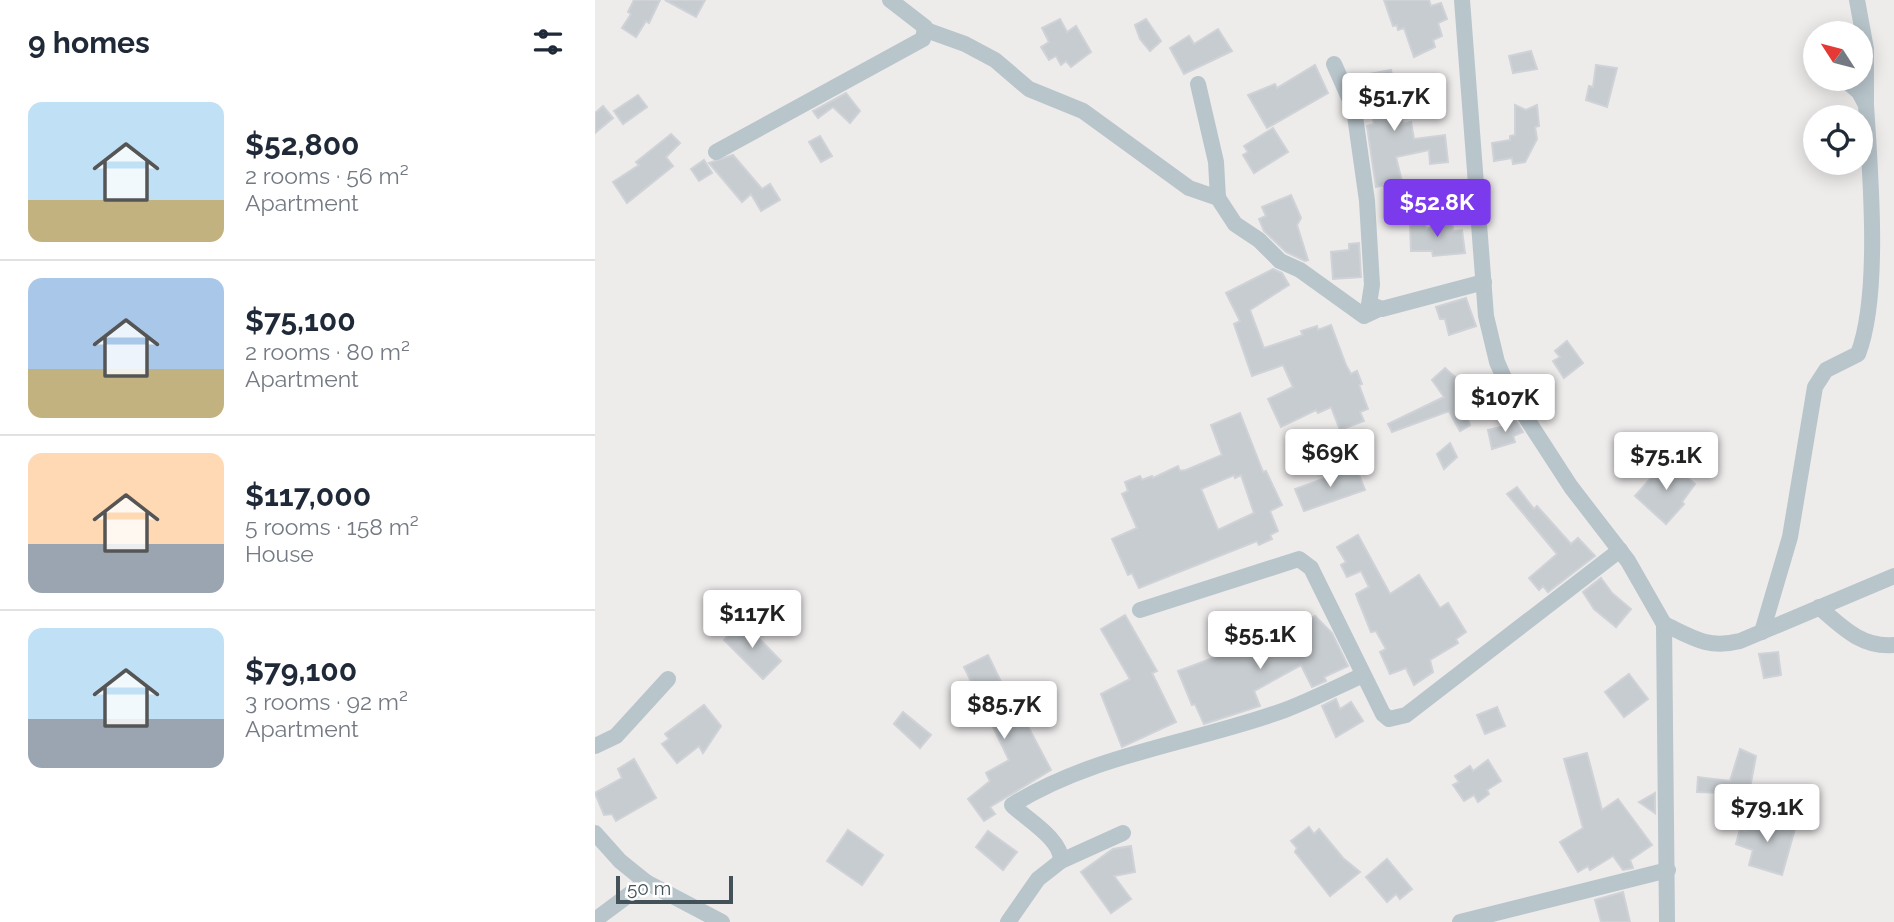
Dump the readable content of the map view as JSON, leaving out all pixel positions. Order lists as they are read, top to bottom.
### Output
{
  "scale_bar": "50 m",
  "north": "top left",
  "page": {
    "heading": "9 homes",
    "price": [
      "$51.7K",
      "$52.8K",
      "$107K",
      "$69K",
      "$75.1K",
      "$117K",
      "$55.1K",
      "$85.7K",
      "$79.1K"
    ],
    "list": [
      {
        "name": "$52,800",
        "note": "2 rooms · 56 m² · Apartment"
      },
      {
        "name": "$75,100",
        "note": "2 rooms · 80 m² · Apartment"
      },
      {
        "name": "$117,000",
        "note": "5 rooms · 158 m² · House"
      },
      {
        "name": "$79,100",
        "note": "3 rooms · 92 m² · Apartment"
      }
    ],
    "scale": "50 m"
  }
}
